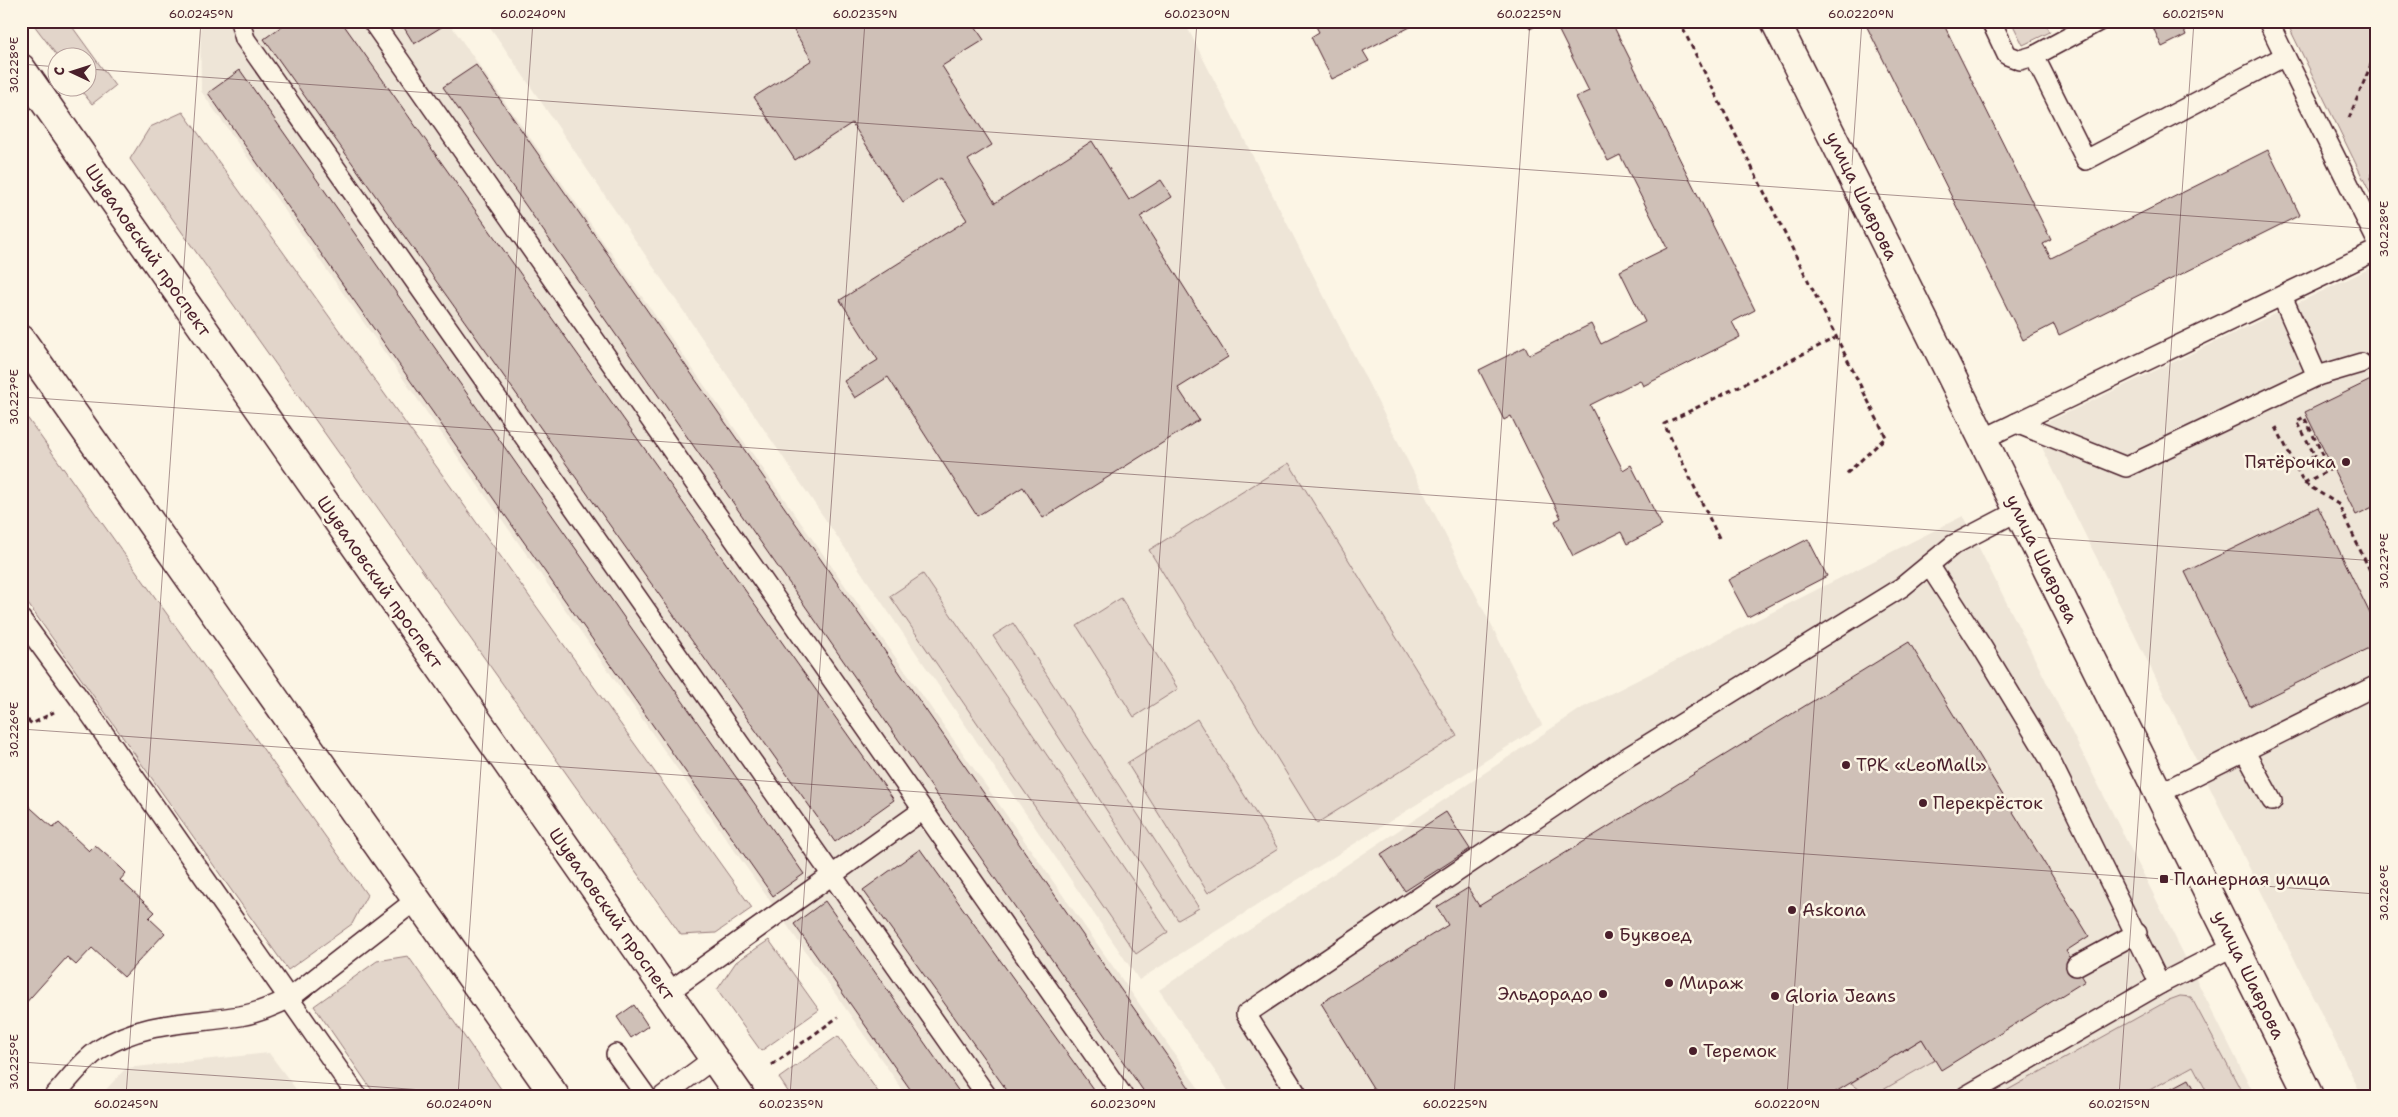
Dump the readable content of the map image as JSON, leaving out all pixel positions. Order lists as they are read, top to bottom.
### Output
{
  "streets": {
    "main road": ["улица Шаврова", "Шуваловский проспект"]
  },
  "places": {
    "other": [
      "Пятёрочка",
      "ТРК «LeoMall»",
      "Перекрёсток",
      "Askona",
      "Буквоед",
      "Мираж",
      "Эльдорадо",
      "Gloria Jeans",
      "Теремок"
    ],
    "transit": ["Планерная улица"]
  },
  "north": "left",
  "coordinates": [
    "60.0245°N",
    "60.0240°N",
    "60.0235°N",
    "60.0230°N",
    "60.0225°N",
    "60.0220°N",
    "60.0215°N",
    "30.228°E",
    "30.227°E",
    "30.226°E",
    "30.225°E"
  ]
}
